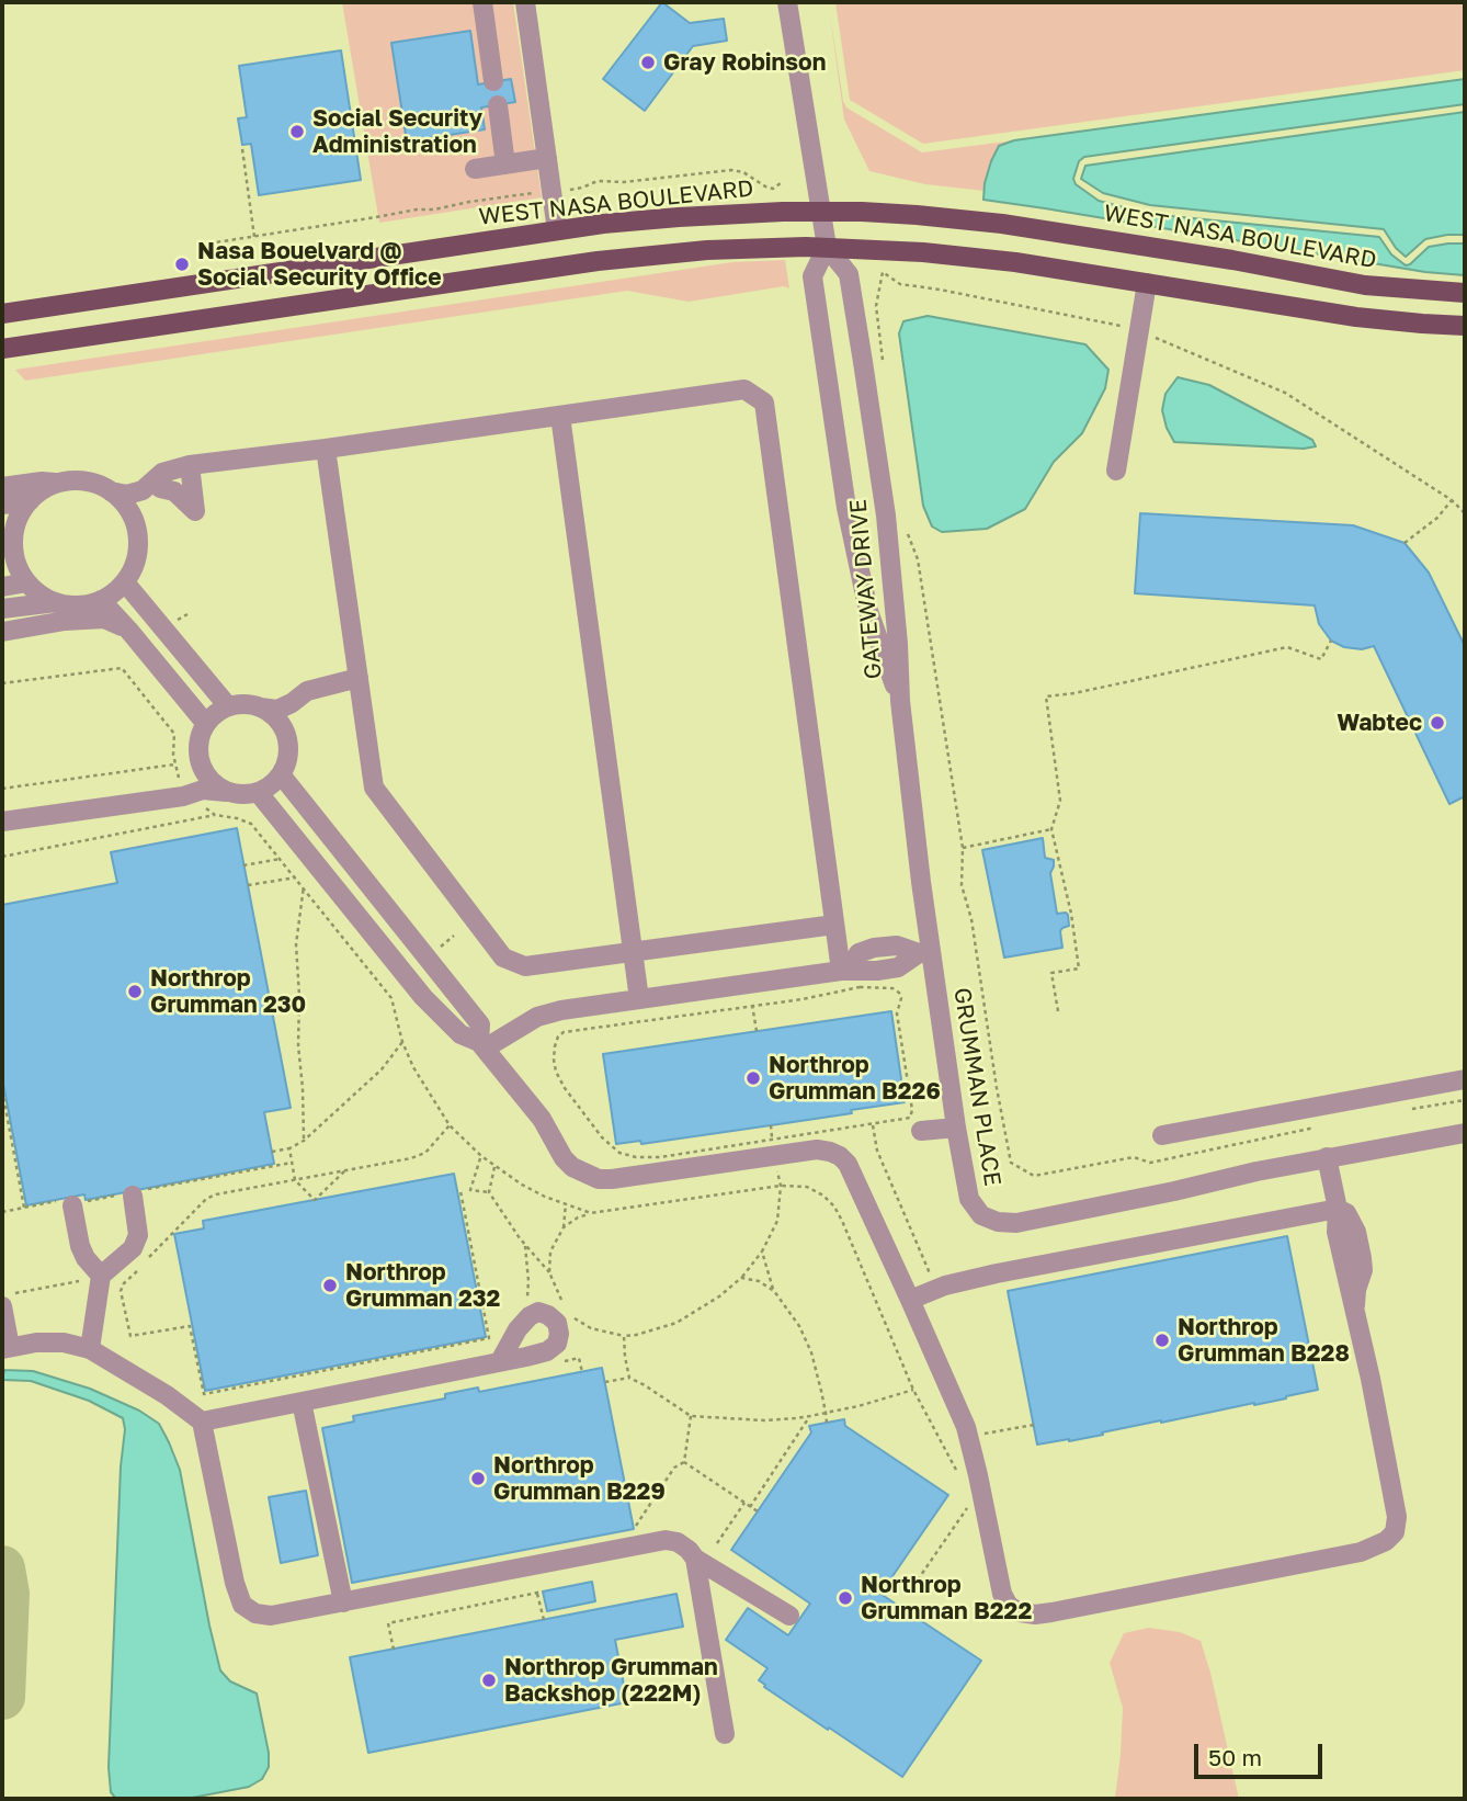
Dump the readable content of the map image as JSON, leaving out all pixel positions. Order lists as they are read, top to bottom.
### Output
{
  "streets": {
    "main road": ["WEST NASA BOULEVARD"],
    "street": ["GATEWAY DRIVE", "GRUMMAN PLACE"]
  },
  "crossings": [
    ["WEST NASA BOULEVARD", "GATEWAY DRIVE"],
    ["GATEWAY DRIVE", "GRUMMAN PLACE"]
  ],
  "places": [
    "Gray Robinson",
    "Social Security Administration",
    "Nasa Bouelvard @ Social Security Office",
    "Wabtec",
    "Northrop Grumman 230",
    "Northrop Grumman B226",
    "Northrop Grumman 232",
    "Northrop Grumman B228",
    "Northrop Grumman B229",
    "Northrop Grumman B222",
    "Northrop Grumman Backshop (222M)"
  ],
  "scale_bar": "50 m"
}
